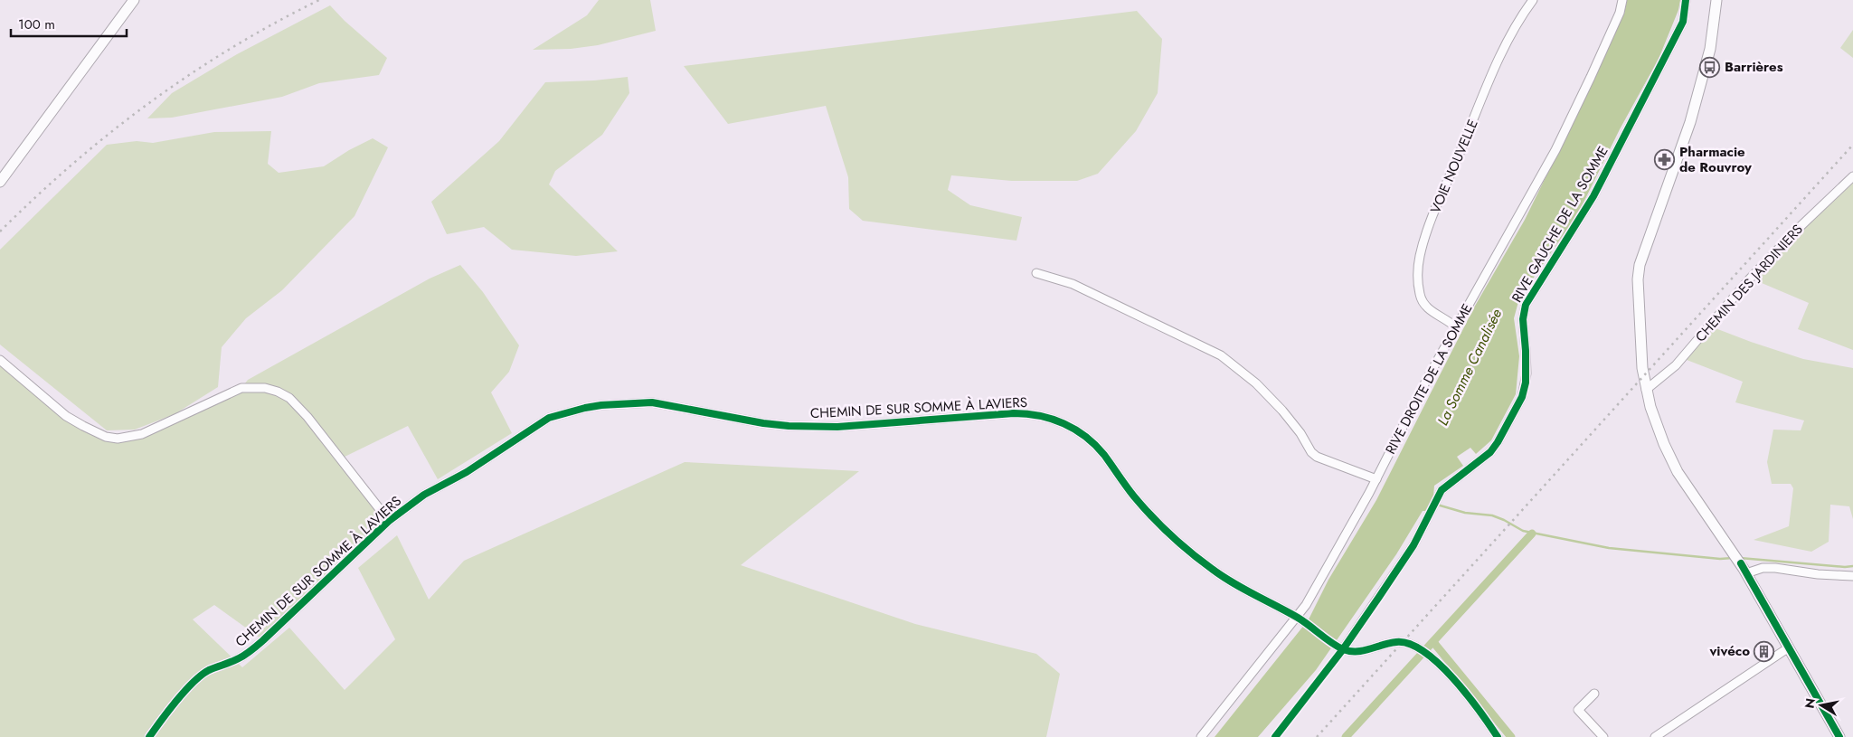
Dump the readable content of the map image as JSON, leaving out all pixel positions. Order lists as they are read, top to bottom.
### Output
{
  "streets": {
    "street": [
      "VOIE NOUVELLE",
      "RIVE GAUCHE DE LA SOMME",
      "CHEMIN DES JARDINIERS",
      "RIVE DROITE DE LA SOMME",
      "CHEMIN DE SUR SOMME À LAVIERS"
    ]
  },
  "crossings": [
    ["VOIE NOUVELLE", "RIVE DROITE DE LA SOMME"],
    ["RIVE GAUCHE DE LA SOMME", "CHEMIN DE SUR SOMME À LAVIERS"],
    ["RIVE DROITE DE LA SOMME", "CHEMIN DE SUR SOMME À LAVIERS"]
  ],
  "water": ["La Somme Canalisée"],
  "places": {
    "bus stop": ["Barrières"],
    "pharmacy": ["Pharmacie de Rouvroy"],
    "building": ["vivéco"]
  },
  "scale_bar": "100 m",
  "north": "left"
}
